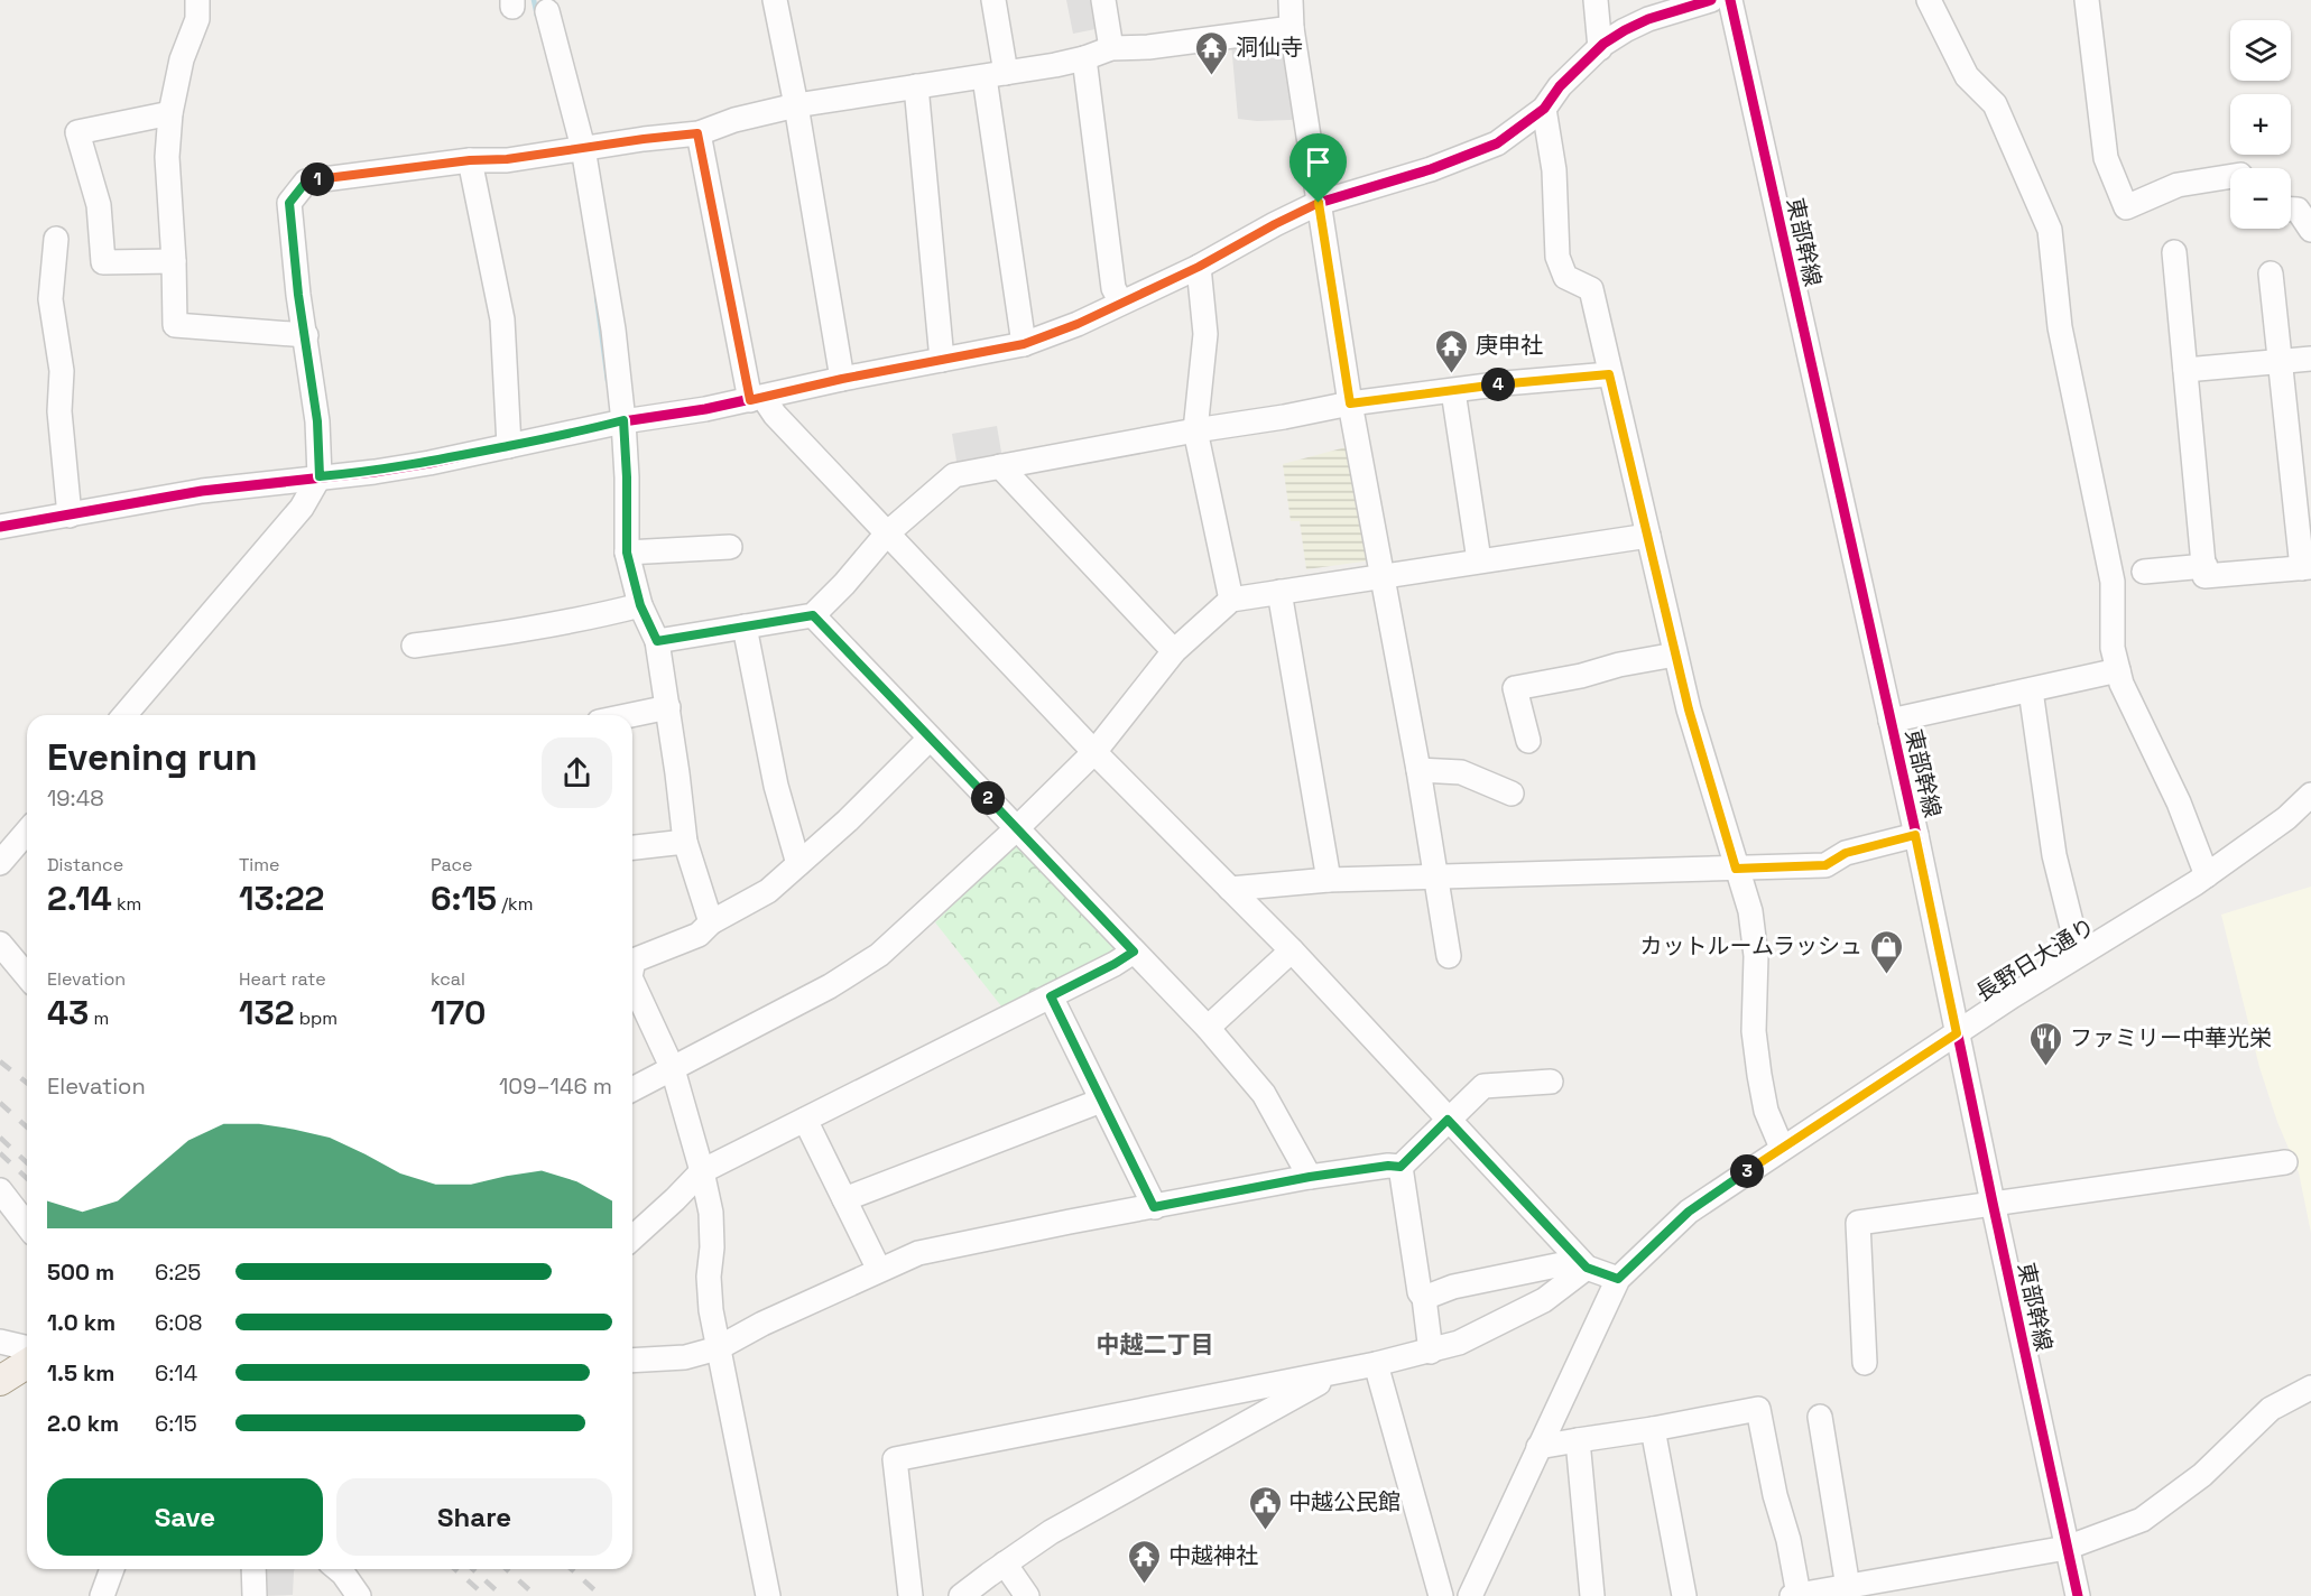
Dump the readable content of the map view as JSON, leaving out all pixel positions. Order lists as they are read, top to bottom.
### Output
{
  "streets": {
    "street": ["東部幹線", "長野日大通り"]
  },
  "crossings": [
    ["東部幹線", "長野日大通り"]
  ],
  "districts": ["中越二丁目"],
  "places": {
    "temple": ["洞仙寺", "庚申社", "中越神社"],
    "shop": ["カットルームラッシュ"],
    "restaurant": ["ファミリー中華光栄"],
    "public building": ["中越公民館"]
  },
  "page": {
    "map_buttons": ["+", "−"],
    "pins": [
      "1",
      "4",
      "2",
      "3"
    ],
    "heading": ["Evening run", "19:48"],
    "stats": [
      ["Distance", "2.14 km"],
      ["Time", "13:22"],
      ["Pace", "6:15 /km"],
      ["Elevation", "43 m"],
      ["Heart rate", "132 bpm"],
      ["kcal", "170"]
    ],
    "chart": ["Elevation", "109–146 m"],
    "list": [
      {
        "name": "500 m",
        "note": "6:25"
      },
      {
        "name": "1.0 km",
        "note": "6:08"
      },
      {
        "name": "1.5 km",
        "note": "6:14"
      },
      {
        "name": "2.0 km",
        "note": "6:15"
      }
    ],
    "buttons": ["Save", "Share"]
  }
}
